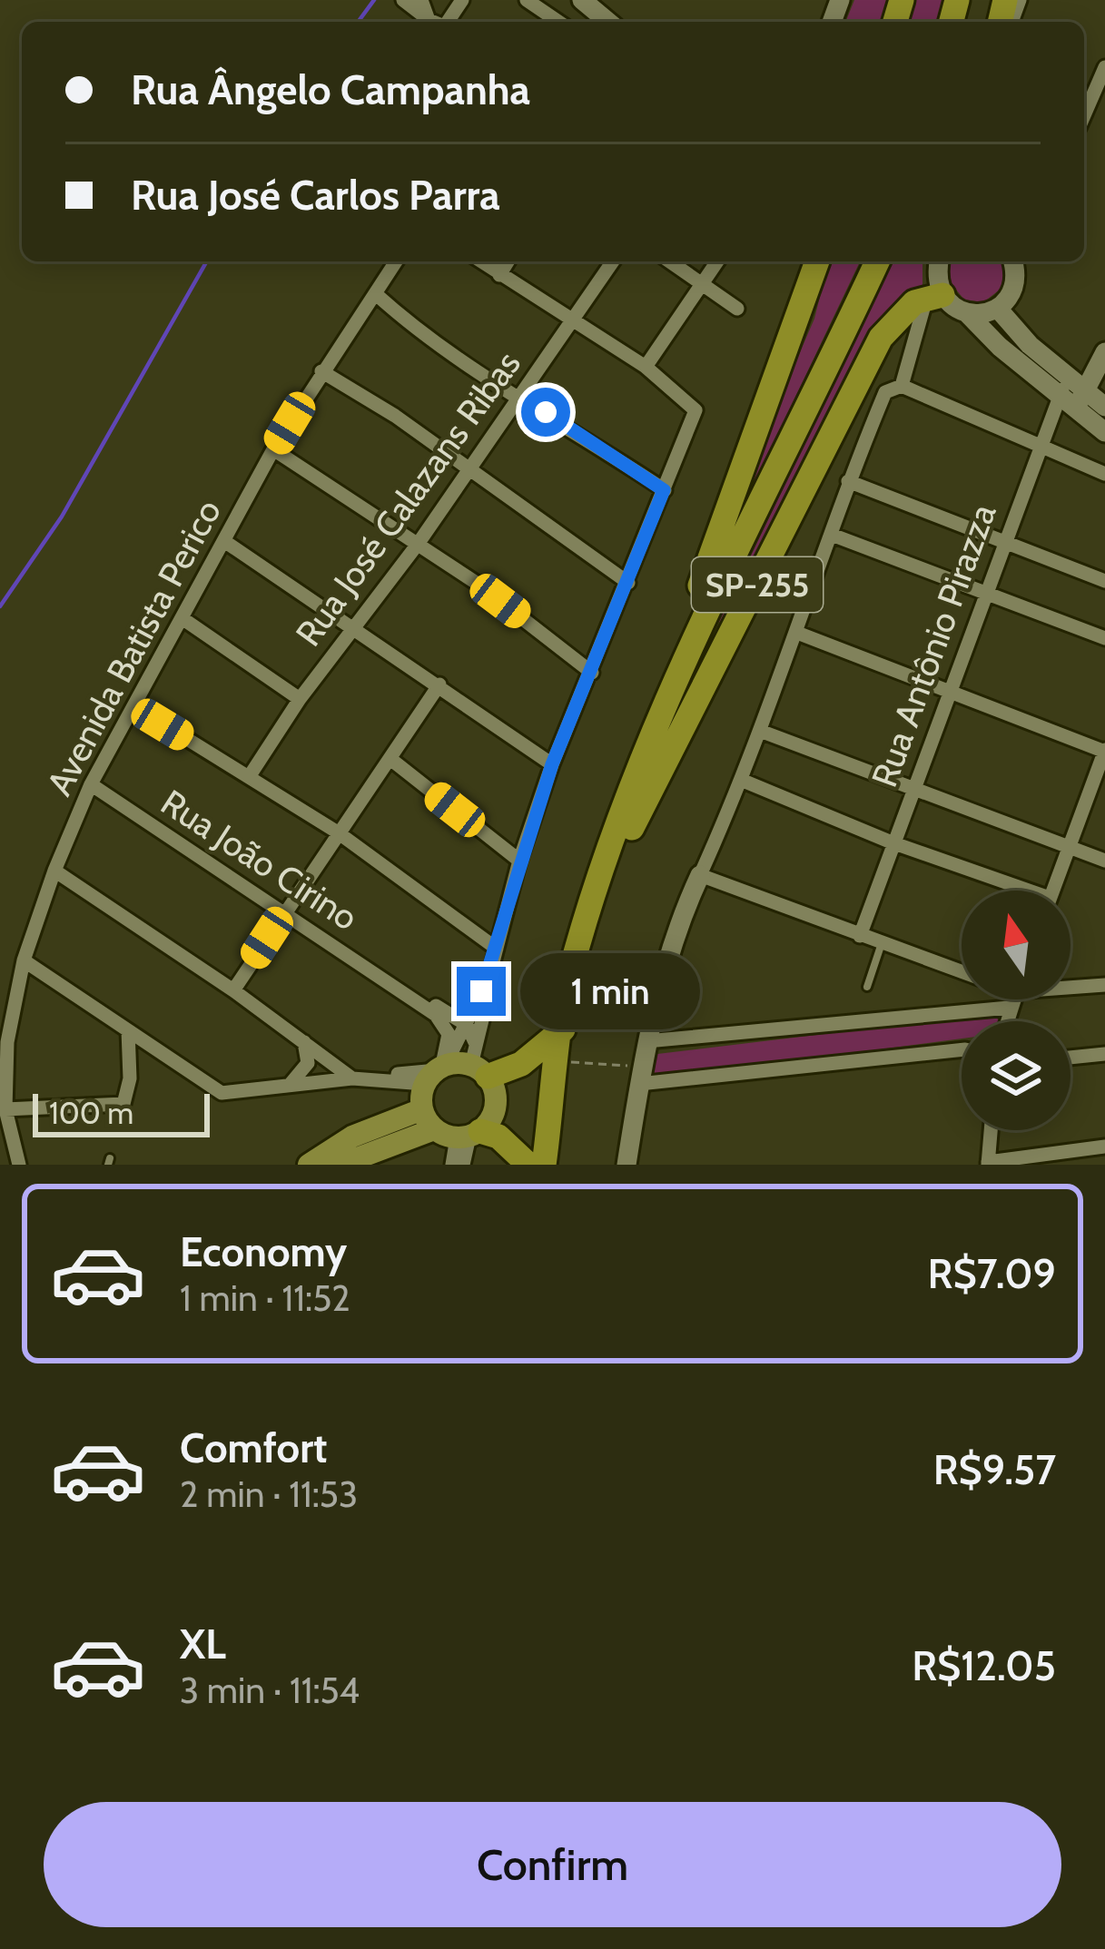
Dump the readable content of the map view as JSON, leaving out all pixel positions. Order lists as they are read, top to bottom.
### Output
{
  "streets": {
    "highway": ["SP-255"],
    "street": [
      "Rua José Calazans Ribas",
      "Rua Antônio Pirazza",
      "Avenida Batista Perico",
      "Rua João Cirino"
    ]
  },
  "crossings": [
    ["Avenida Batista Perico", "Rua João Cirino"]
  ],
  "scale_bar": "100 m",
  "north": "top",
  "page": {
    "banner": ["Rua Ângelo Campanha", "Rua José Carlos Parra"],
    "bubble": "1 min",
    "scale": "100 m",
    "list": [
      {
        "name": "Economy",
        "note": "1 min · 11:52",
        "value": "R$7.09"
      },
      {
        "name": "Comfort",
        "note": "2 min · 11:53",
        "value": "R$9.57"
      },
      {
        "name": "XL",
        "note": "3 min · 11:54",
        "value": "R$12.05"
      }
    ],
    "buttons": "Confirm"
  }
}
